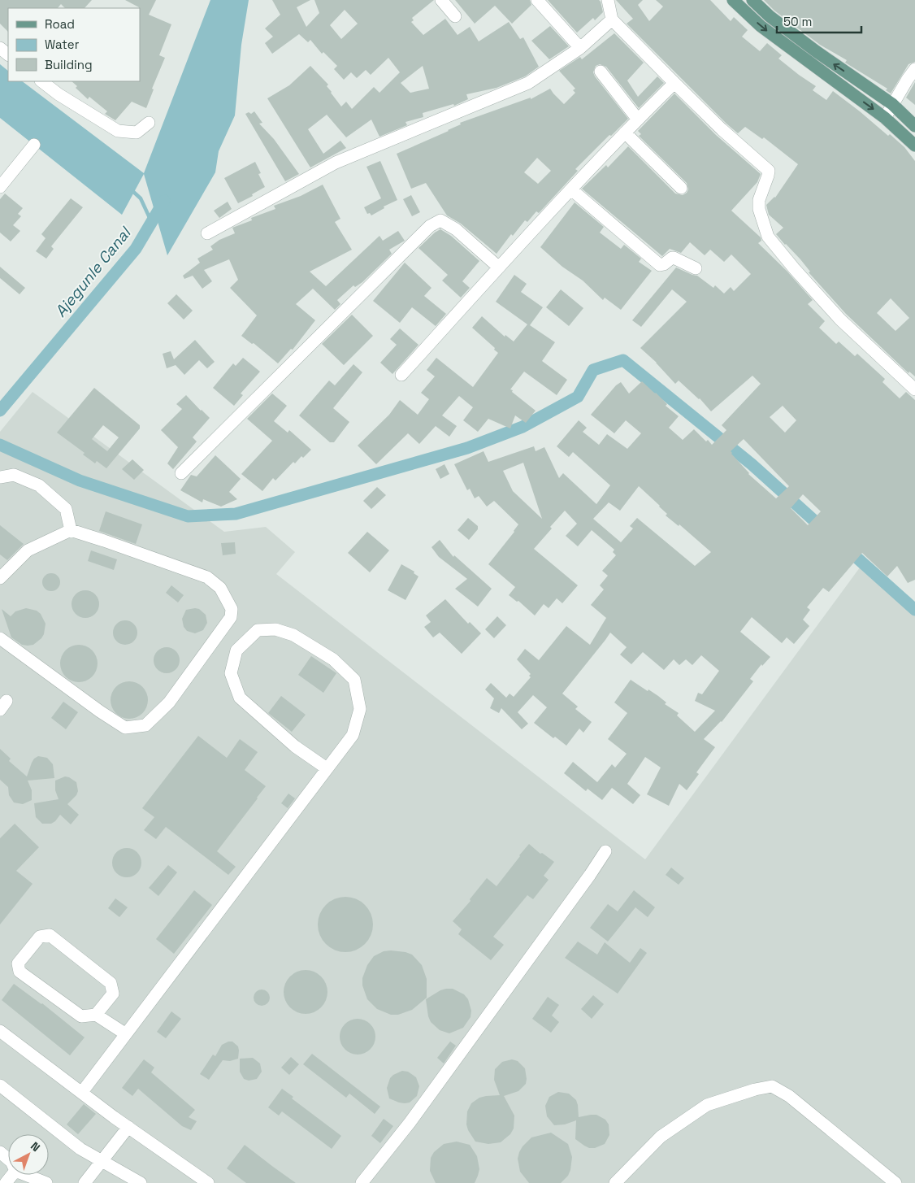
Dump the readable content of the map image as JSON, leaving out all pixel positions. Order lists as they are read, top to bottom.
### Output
{
  "water": ["Ajegunle Canal"],
  "legend": ["Road", "Water", "Building"],
  "scale_bar": "50 m",
  "north": "top right"
}
